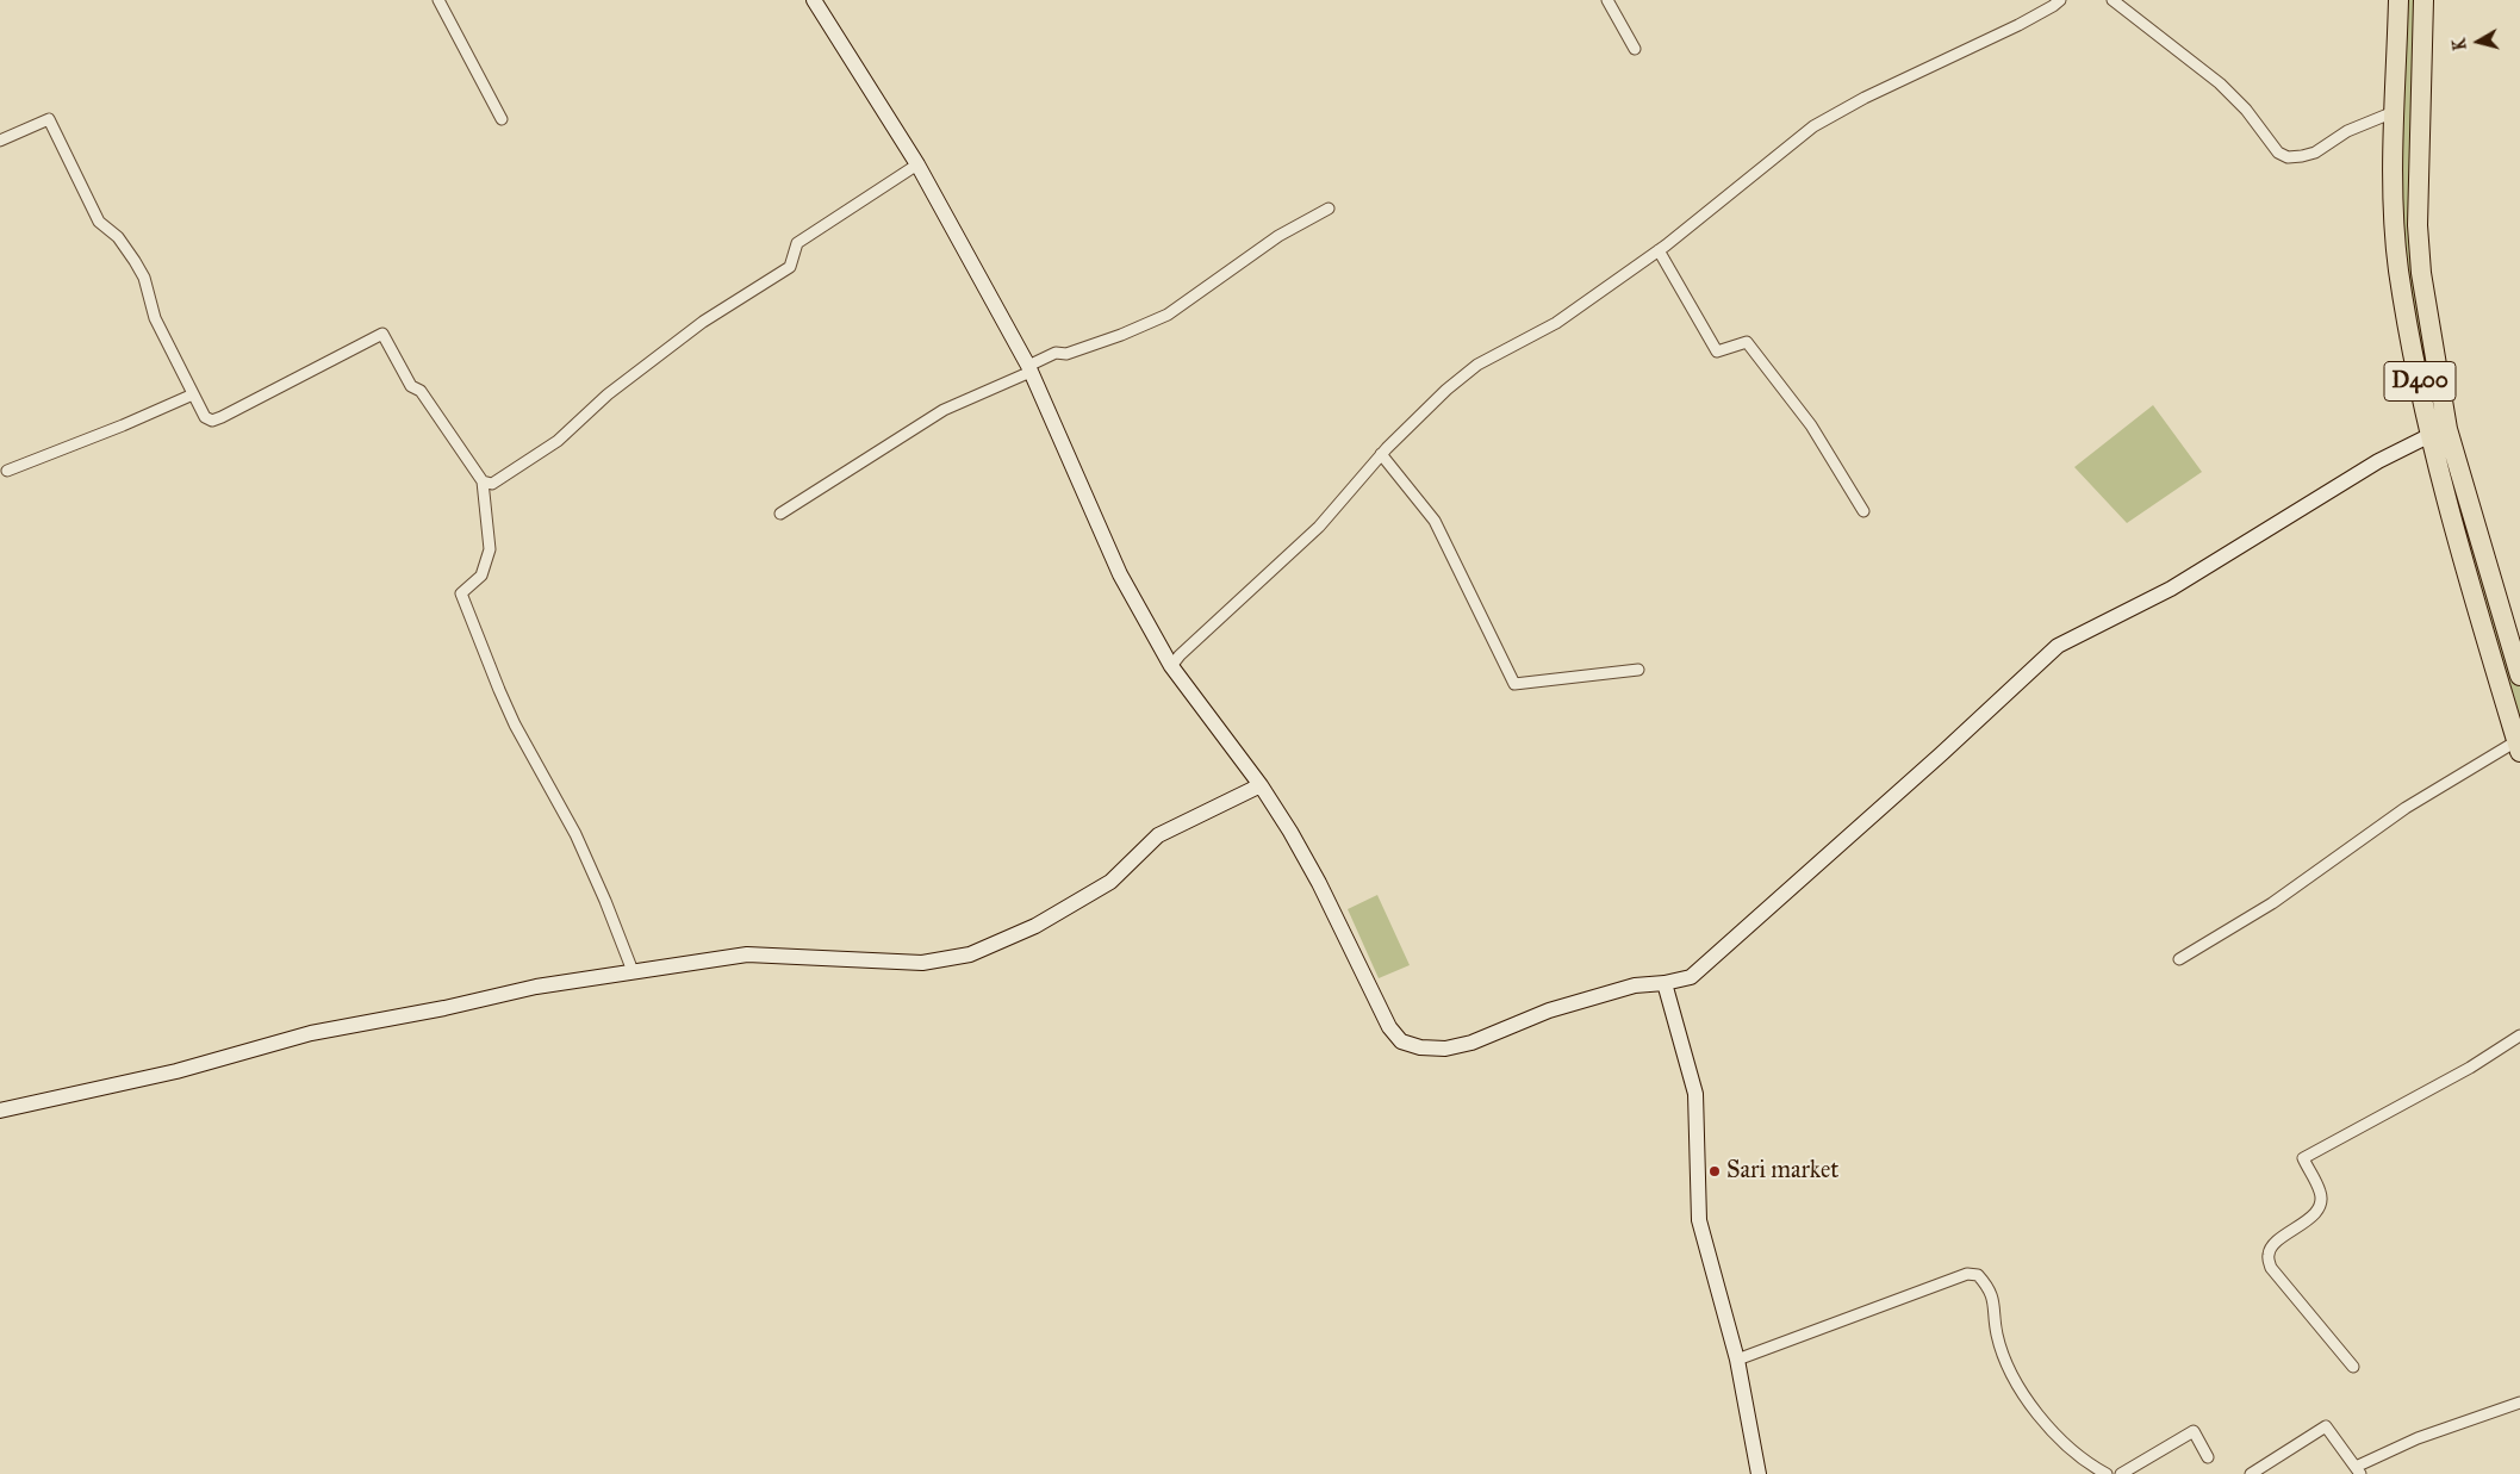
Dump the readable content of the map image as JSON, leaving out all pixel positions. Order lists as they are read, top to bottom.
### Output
{
  "streets": {
    "highway": ["D400"]
  },
  "places": ["Sari market"],
  "north": "left"
}
